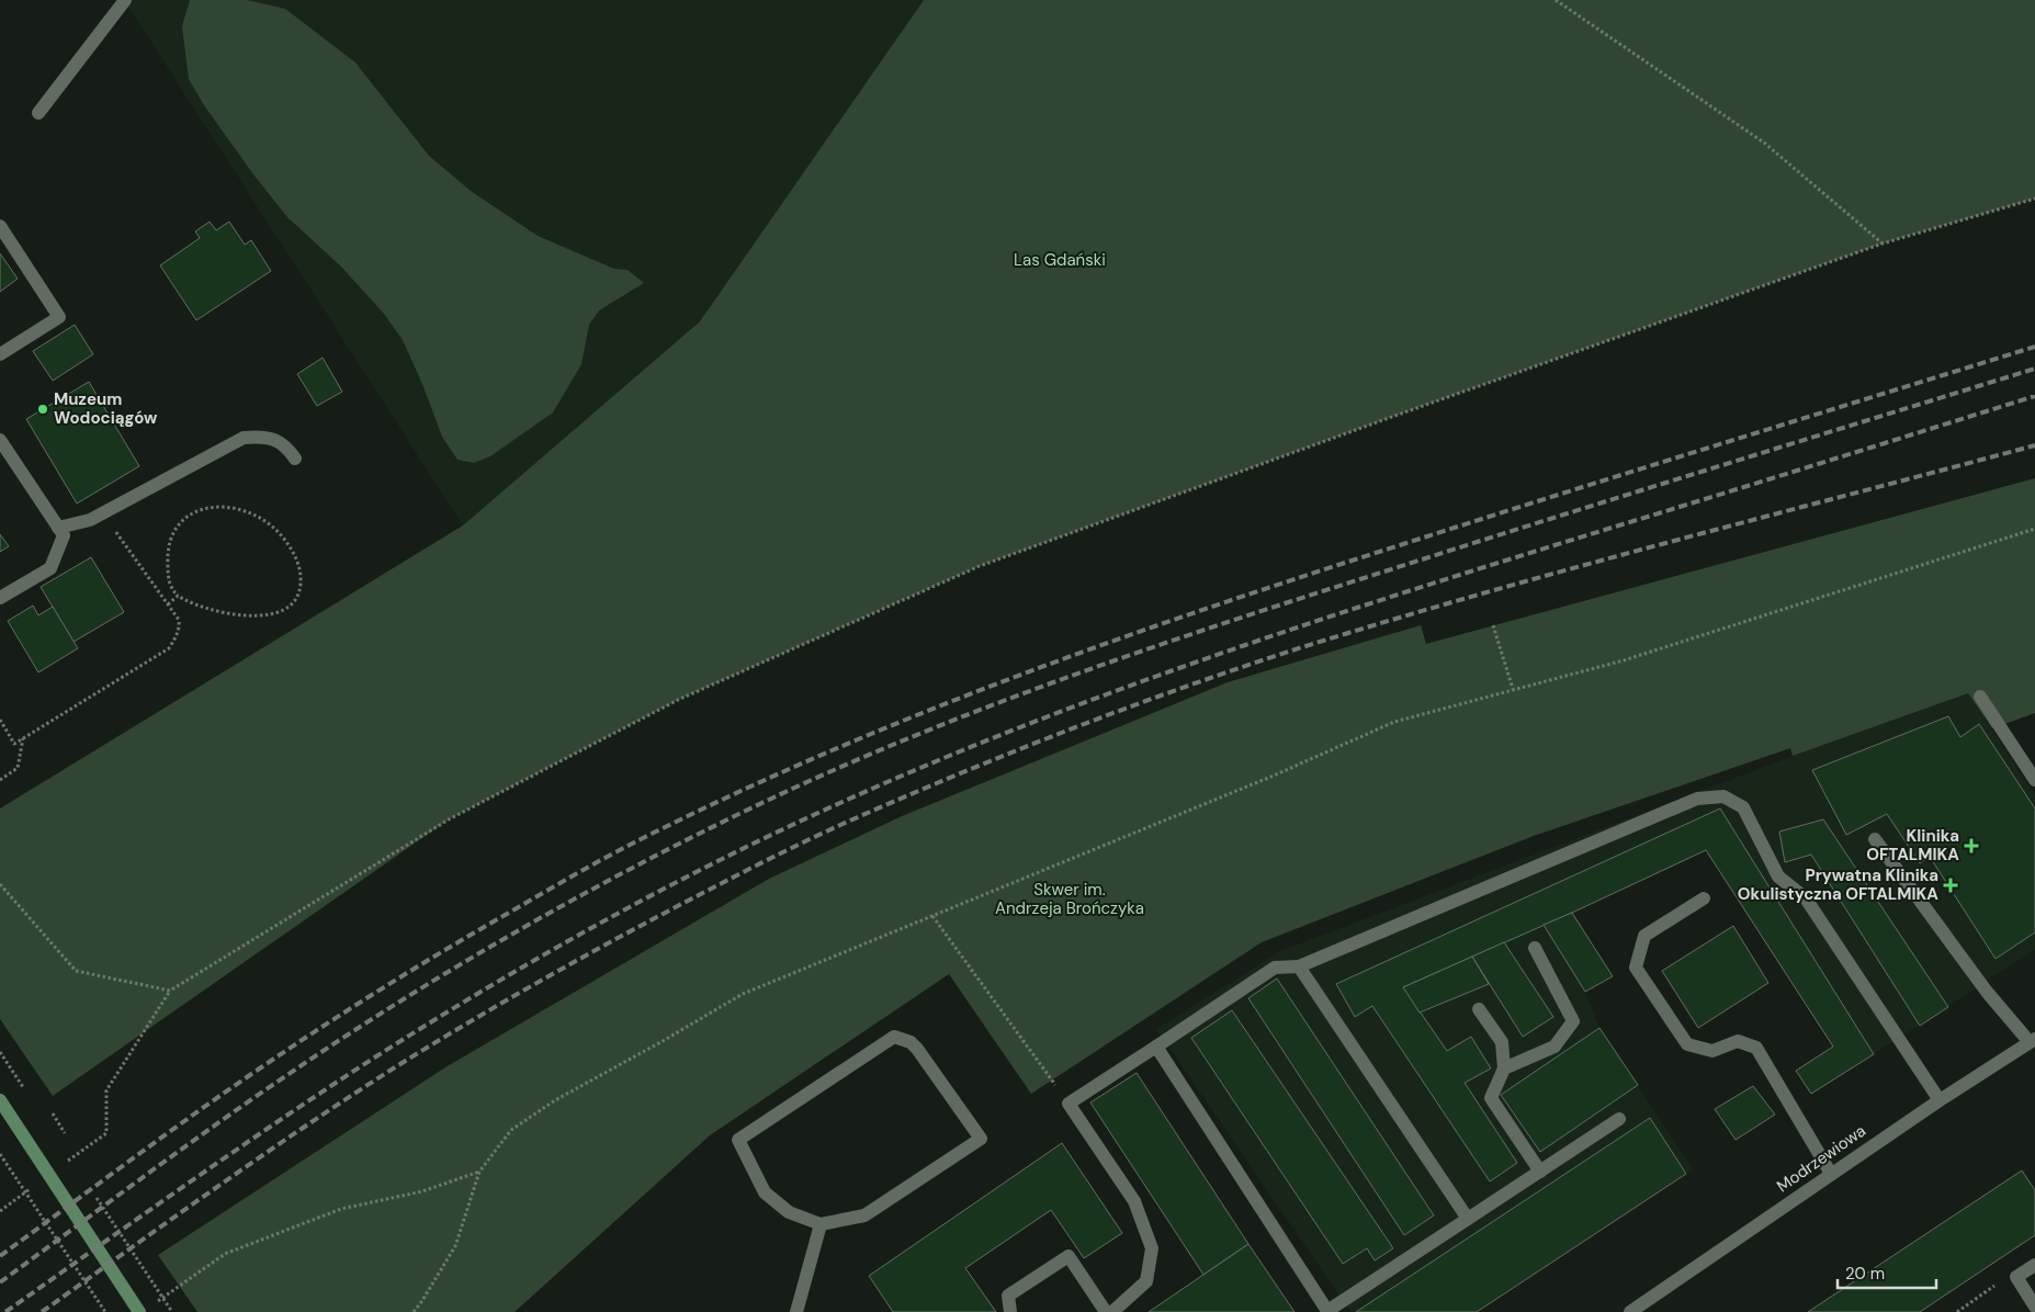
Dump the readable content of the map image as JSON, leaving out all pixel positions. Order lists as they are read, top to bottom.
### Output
{
  "streets": {
    "street": ["Modrzewiowa"]
  },
  "parks": ["Las Gdański", "Skwer im. Andrzeja Brończyka"],
  "places": {
    "other": ["Muzeum Wodociągów"],
    "health": ["Klinika OFTALMIKA", "Prywatna Klinika Okulistyczna OFTALMIKA"]
  },
  "scale_bar": "20 m"
}
